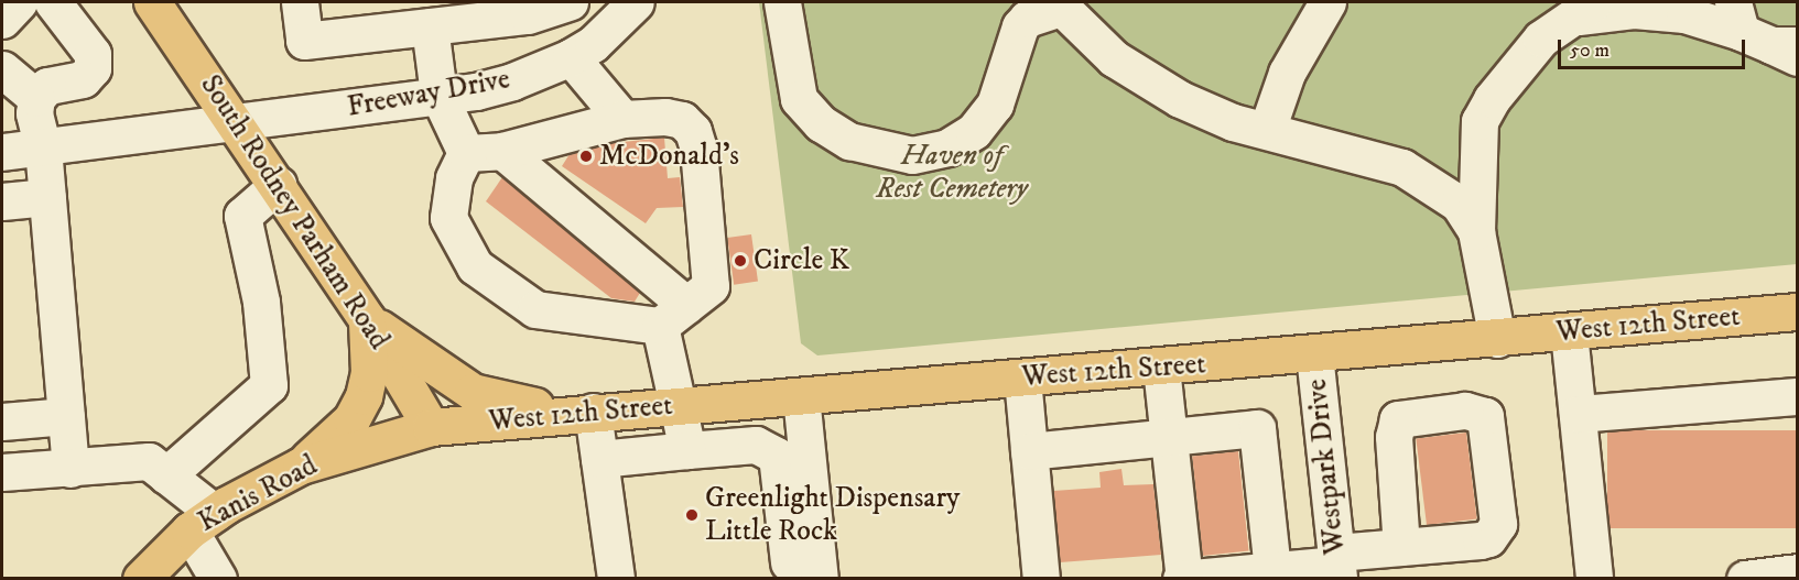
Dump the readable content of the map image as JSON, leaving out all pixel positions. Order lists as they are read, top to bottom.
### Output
{
  "streets": {
    "main road": ["South Rodney Parham Road", "West 12th Street", "Kanis Road"],
    "street": ["Freeway Drive", "Westpark Drive"]
  },
  "crossings": [
    ["Freeway Drive", "South Rodney Parham Road"],
    ["South Rodney Parham Road", "West 12th Street"],
    ["South Rodney Parham Road", "Kanis Road"],
    ["West 12th Street", "Westpark Drive"],
    ["West 12th Street", "Kanis Road"]
  ],
  "parks": ["Haven of Rest Cemetery"],
  "places": ["McDonald's", "Circle K", "Greenlight Dispensary Little Rock"],
  "scale_bar": "50 m"
}
